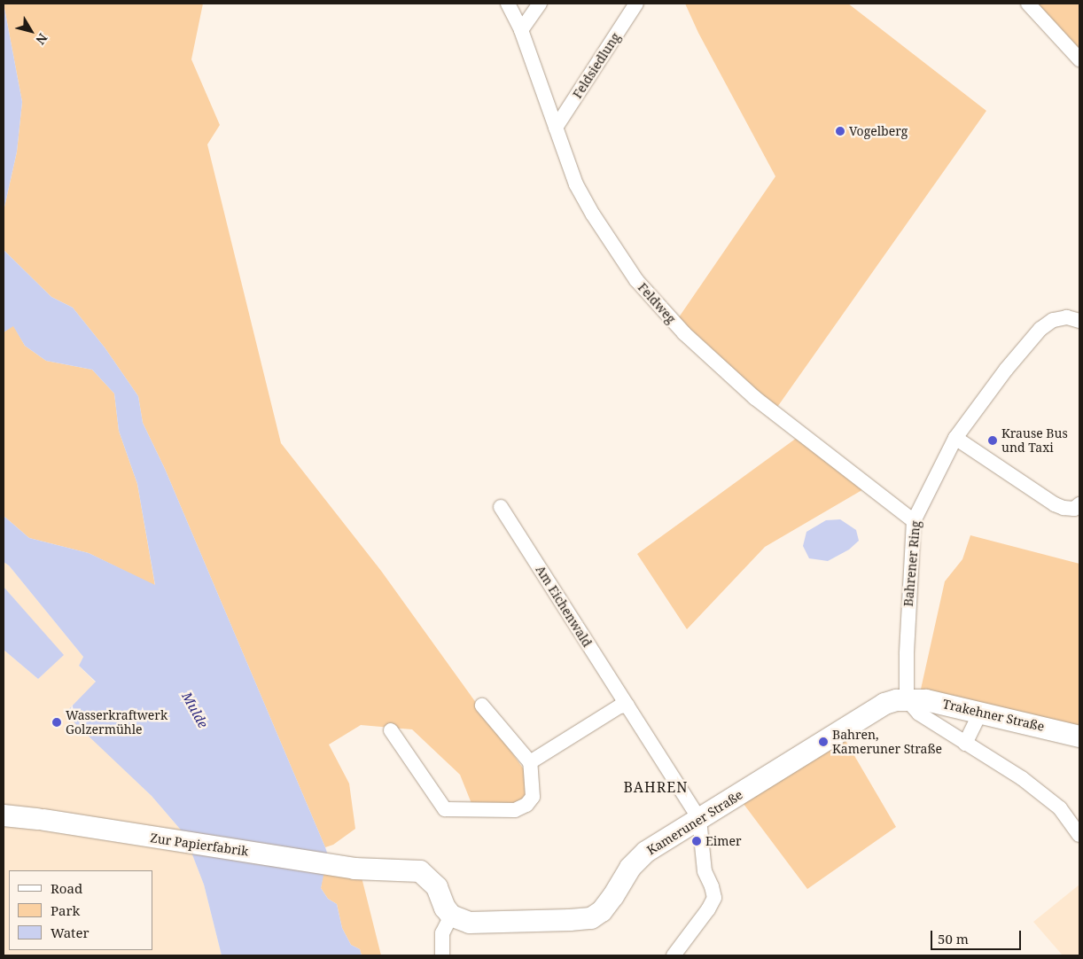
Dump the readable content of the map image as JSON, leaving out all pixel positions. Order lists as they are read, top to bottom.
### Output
{
  "streets": {
    "street": [
      "Feldsiedlung",
      "Feldweg",
      "Bahrener Ring",
      "Am Eichenwald",
      "Trakehner Straße",
      "Kameruner Straße",
      "Zur Papierfabrik"
    ]
  },
  "crossings": [
    ["Feldsiedlung", "Feldweg"],
    ["Feldweg", "Bahrener Ring"],
    ["Bahrener Ring", "Trakehner Straße"],
    ["Bahrener Ring", "Kameruner Straße"],
    ["Am Eichenwald", "Kameruner Straße"],
    ["Trakehner Straße", "Kameruner Straße"],
    ["Kameruner Straße", "Zur Papierfabrik"]
  ],
  "districts": ["BAHREN"],
  "water": ["Mulde"],
  "places": [
    "Vogelberg",
    "Krause Bus und Taxi",
    "Wasserkraftwerk Golzermühle",
    "Bahren, Kameruner Straße",
    "Eimer"
  ],
  "legend": ["Road", "Park", "Water"],
  "scale_bar": "50 m",
  "north": "bottom right"
}
